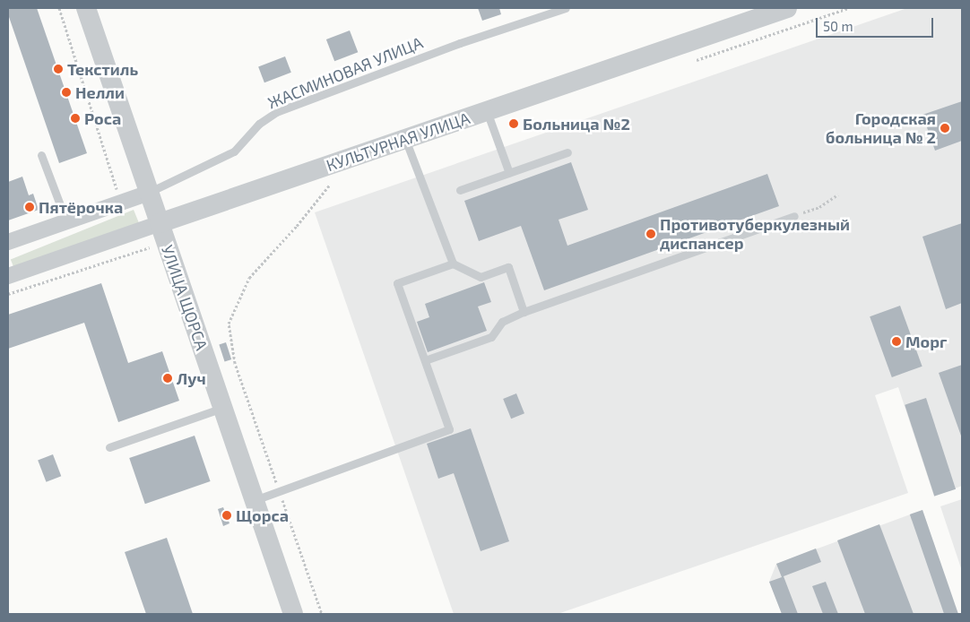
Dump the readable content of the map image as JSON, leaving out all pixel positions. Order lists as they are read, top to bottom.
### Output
{
  "streets": {
    "street": ["КУЛЬТУРНАЯ УЛИЦА", "УЛИЦА ЩОРСА"],
    "lane": ["ЖАСМИНОВАЯ УЛИЦА"]
  },
  "crossings": [
    ["ЖАСМИНОВАЯ УЛИЦА", "УЛИЦА ЩОРСА"],
    ["КУЛЬТУРНАЯ УЛИЦА", "УЛИЦА ЩОРСА"]
  ],
  "places": [
    "Текстиль",
    "Нелли",
    "Роса",
    "Больница №2",
    "Городская больница № 2",
    "Пятёрочка",
    "Противотуберкулезный диспансер",
    "Морг",
    "Луч",
    "Щорса"
  ],
  "scale_bar": "50 m"
}
